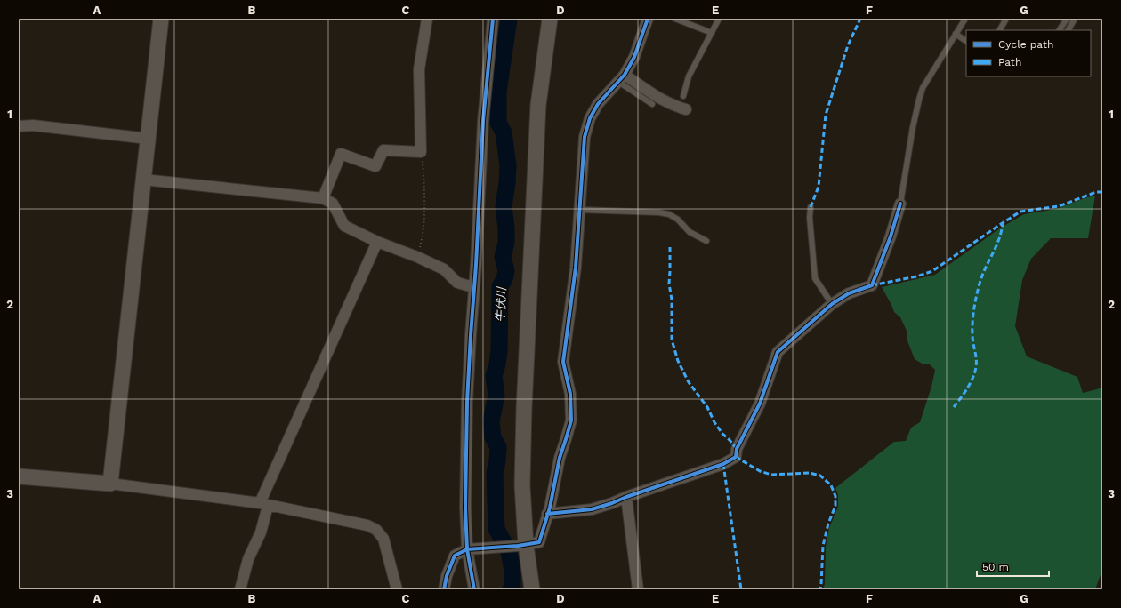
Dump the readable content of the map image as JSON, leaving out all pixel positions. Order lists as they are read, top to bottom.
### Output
{
  "water": ["牛伏川"],
  "legend": ["Cycle path", "Path"],
  "scale_bar": "50 m",
  "grid": {
    "columns": [
      "A",
      "B",
      "C",
      "D",
      "E",
      "F",
      "G"
    ],
    "rows": ["1", "2", "3"]
  }
}
